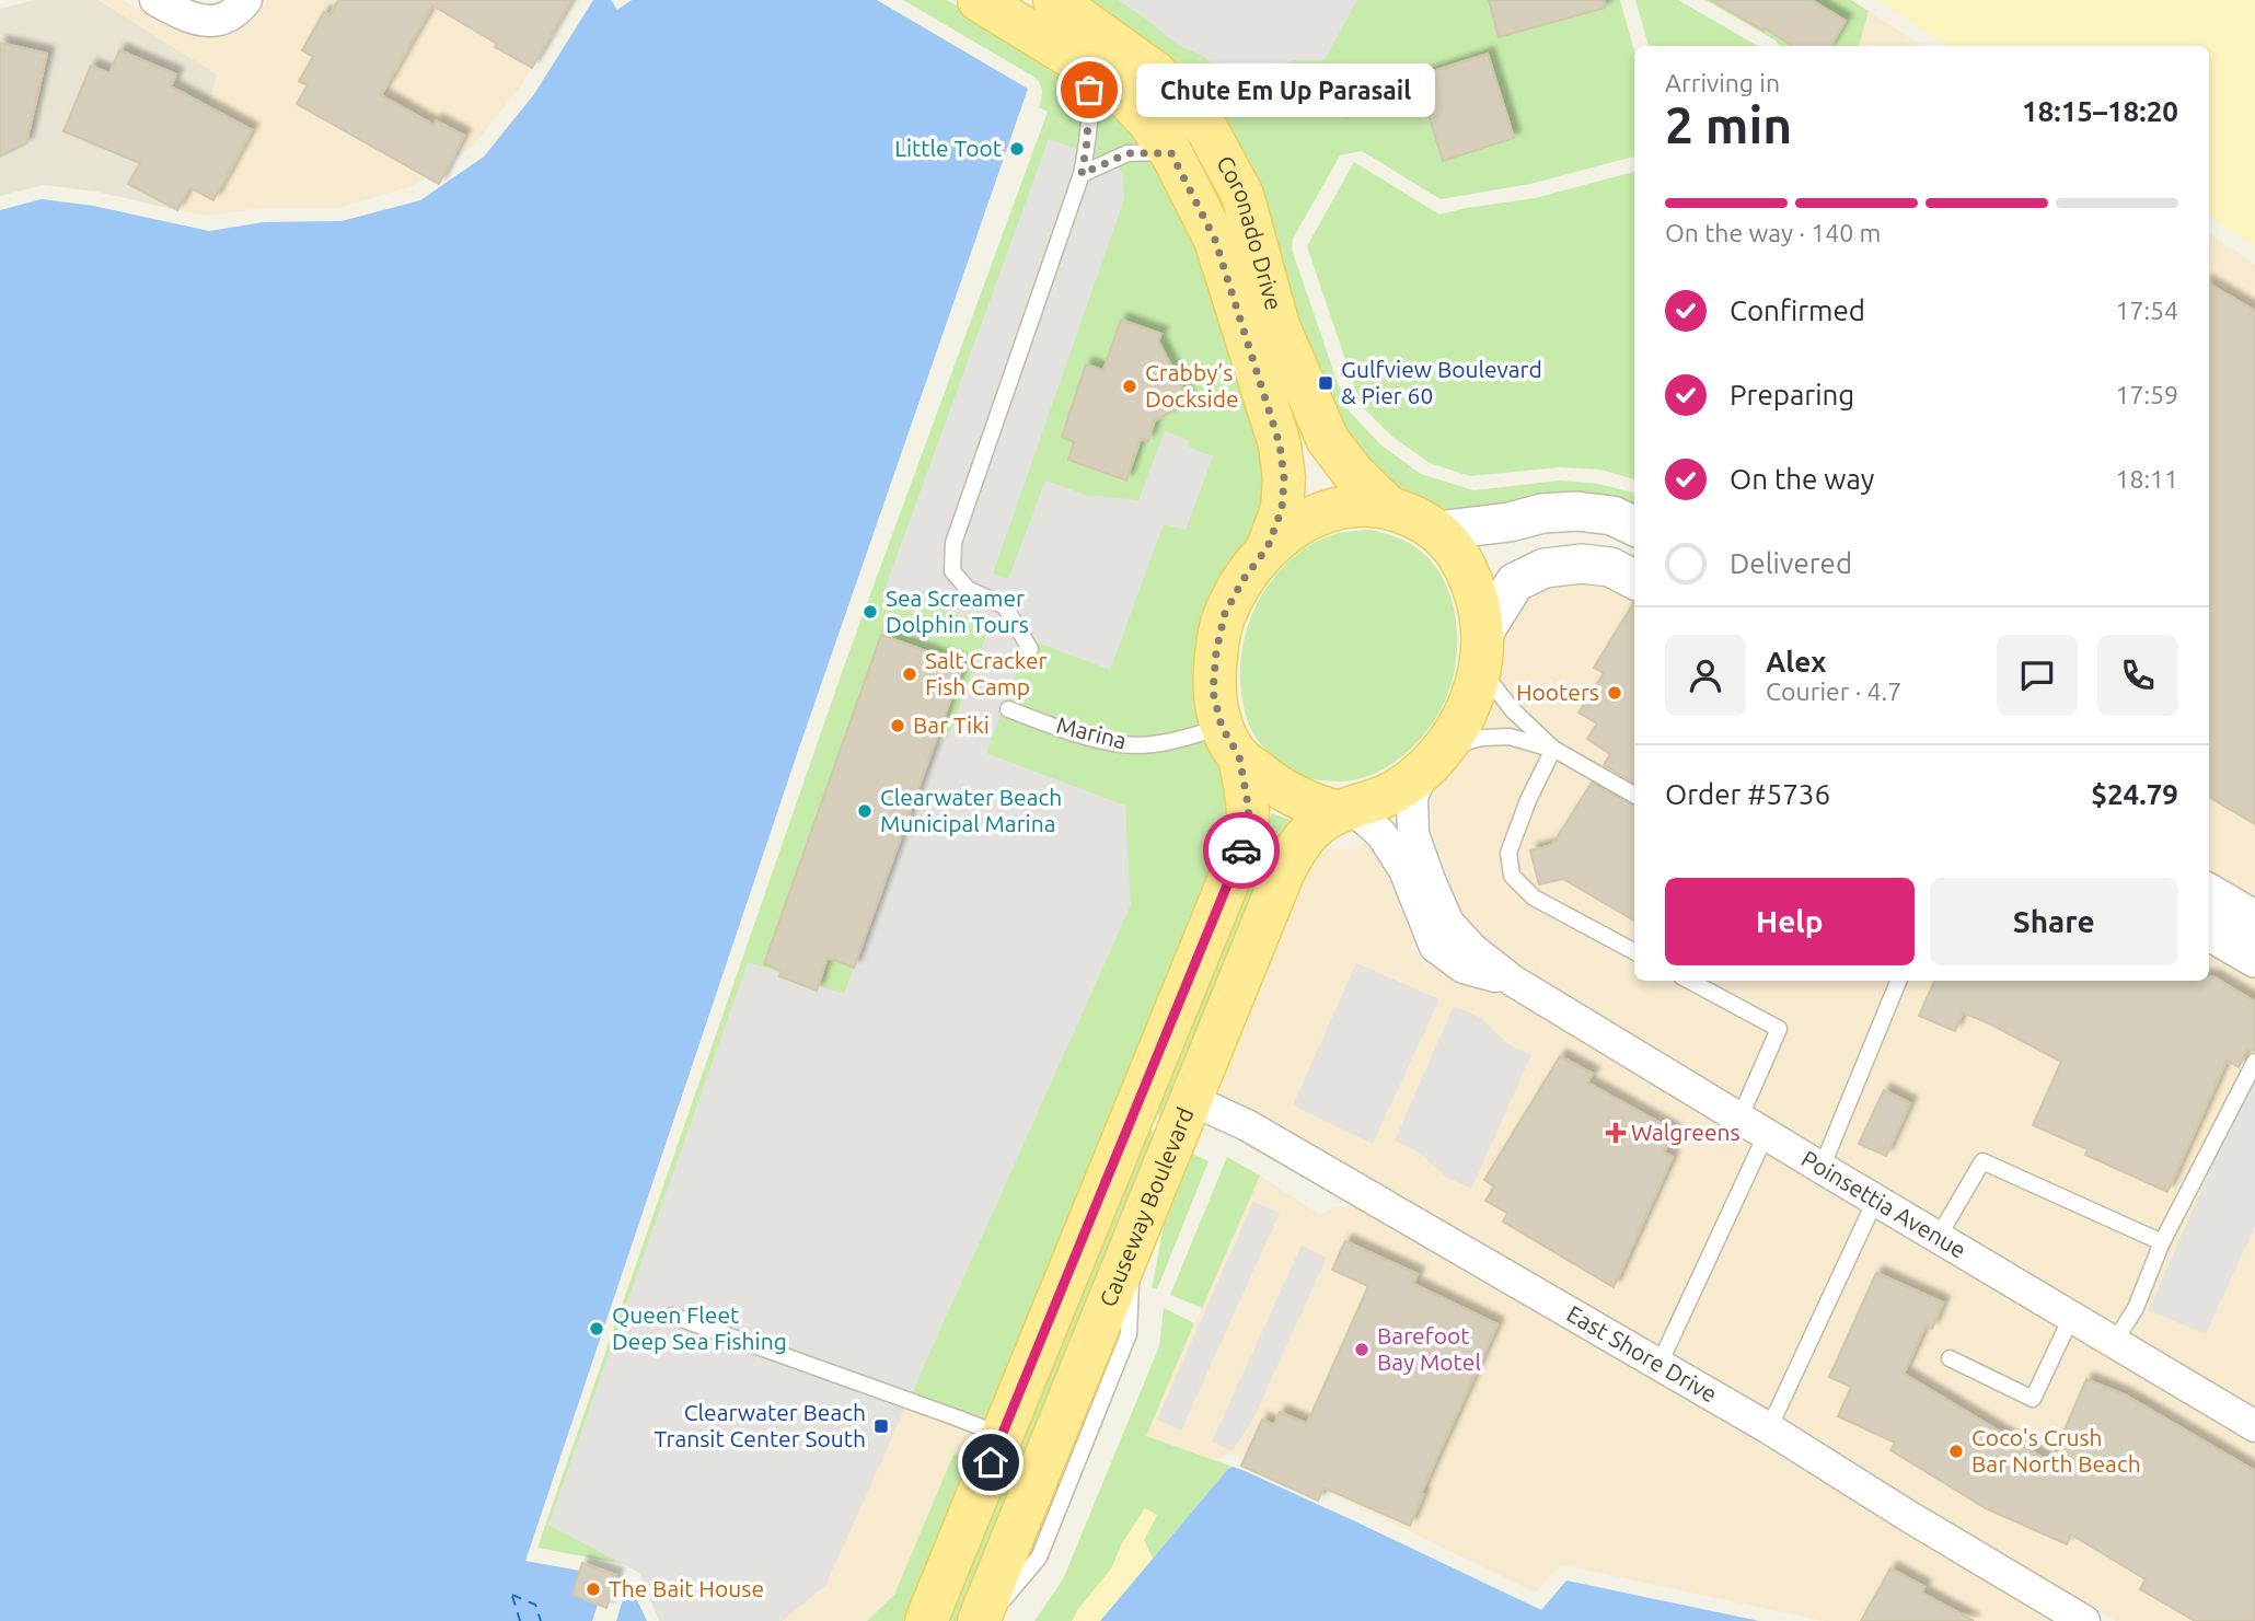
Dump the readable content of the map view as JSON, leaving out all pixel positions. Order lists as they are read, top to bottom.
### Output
{
  "streets": {
    "main road": ["Coronado Drive", "Causeway Boulevard"],
    "street": ["Poinsettia Avenue", "East Shore Drive"],
    "lane": ["Marina"]
  },
  "crossings": [
    ["Poinsettia Avenue", "Causeway Boulevard"],
    ["Causeway Boulevard", "East Shore Drive"]
  ],
  "places": {
    "other": [
      "Chute Em Up Parasail",
      "Little Toot",
      "Crabby’s Dockside",
      "Sea Screamer Dolphin Tours",
      "Salt Cracker Fish Camp",
      "Hooters",
      "Bar Tiki",
      "Clearwater Beach Municipal Marina",
      "Queen Fleet Deep Sea Fishing",
      "Barefoot Bay Motel",
      "Coco's Crush Bar North Beach",
      "The Bait House"
    ],
    "transit": ["Gulfview Boulevard & Pier 60", "Clearwater Beach Transit Center South"],
    "health": ["Walgreens"]
  },
  "page": {
    "heading": ["2 min", "Arriving in", "18:15–18:20"],
    "panel": [
      "Alex",
      "Courier · 4.7",
      "Order #5736",
      "$24.79"
    ],
    "bubble": "Chute Em Up Parasail",
    "bar": "On the way · 140 m",
    "list": [
      ["Confirmed", "17:54"],
      ["Preparing", "17:59"],
      ["On the way", "18:11"],
      "Delivered"
    ],
    "buttons": ["Help", "Share"]
  }
}
